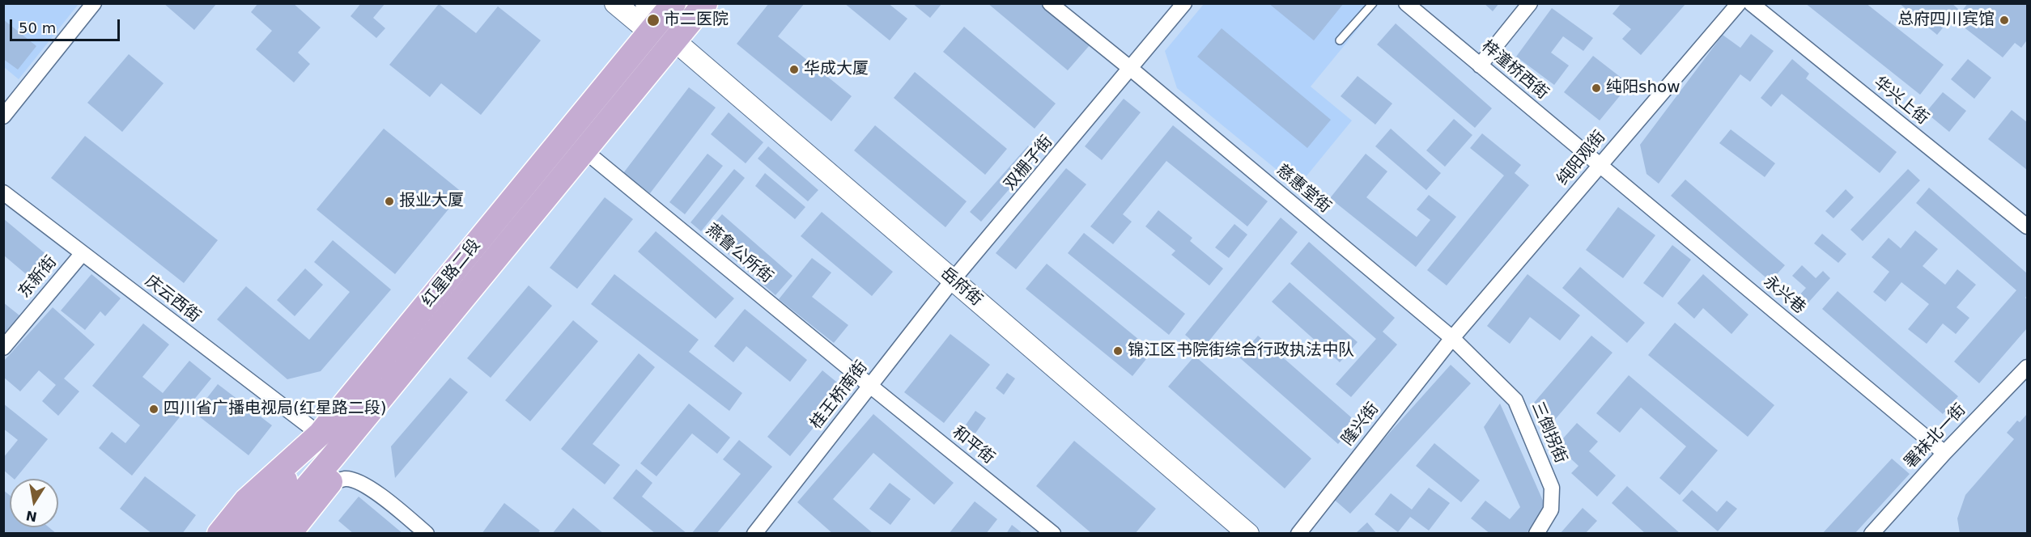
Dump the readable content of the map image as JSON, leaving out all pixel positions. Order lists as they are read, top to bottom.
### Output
{
  "streets": {
    "main road": ["红星路二段"],
    "street": [
      "梓潼桥西街",
      "华兴上街",
      "纯阳观街",
      "双栅子街",
      "慈惠堂街",
      "燕鲁公所街",
      "东新街",
      "岳府街",
      "永兴巷",
      "庆云西街",
      "桂王桥南街",
      "隆兴街",
      "三倒拐街",
      "署袜北一街",
      "和平街"
    ]
  },
  "crossings": [
    ["梓潼桥西街", "纯阳观街"],
    ["梓潼桥西街", "永兴巷"],
    ["纯阳观街", "慈惠堂街"],
    ["纯阳观街", "永兴巷"],
    ["纯阳观街", "隆兴街"],
    ["纯阳观街", "三倒拐街"],
    ["双栅子街", "慈惠堂街"],
    ["双栅子街", "岳府街"],
    ["双栅子街", "桂王桥南街"],
    ["慈惠堂街", "隆兴街"],
    ["慈惠堂街", "三倒拐街"],
    ["燕鲁公所街", "红星路二段"],
    ["燕鲁公所街", "桂王桥南街"],
    ["燕鲁公所街", "和平街"],
    ["红星路二段", "岳府街"],
    ["红星路二段", "庆云西街"],
    ["东新街", "庆云西街"],
    ["岳府街", "桂王桥南街"],
    ["永兴巷", "署袜北一街"],
    ["桂王桥南街", "和平街"],
    ["隆兴街", "三倒拐街"]
  ],
  "places": [
    "市二医院",
    "总府四川宾馆",
    "华成大厦",
    "纯阳show",
    "报业大厦",
    "锦江区书院街综合行政执法中队",
    "四川省广播电视局(红星路二段)"
  ],
  "scale_bar": "50 m",
  "north": "bottom"
}
